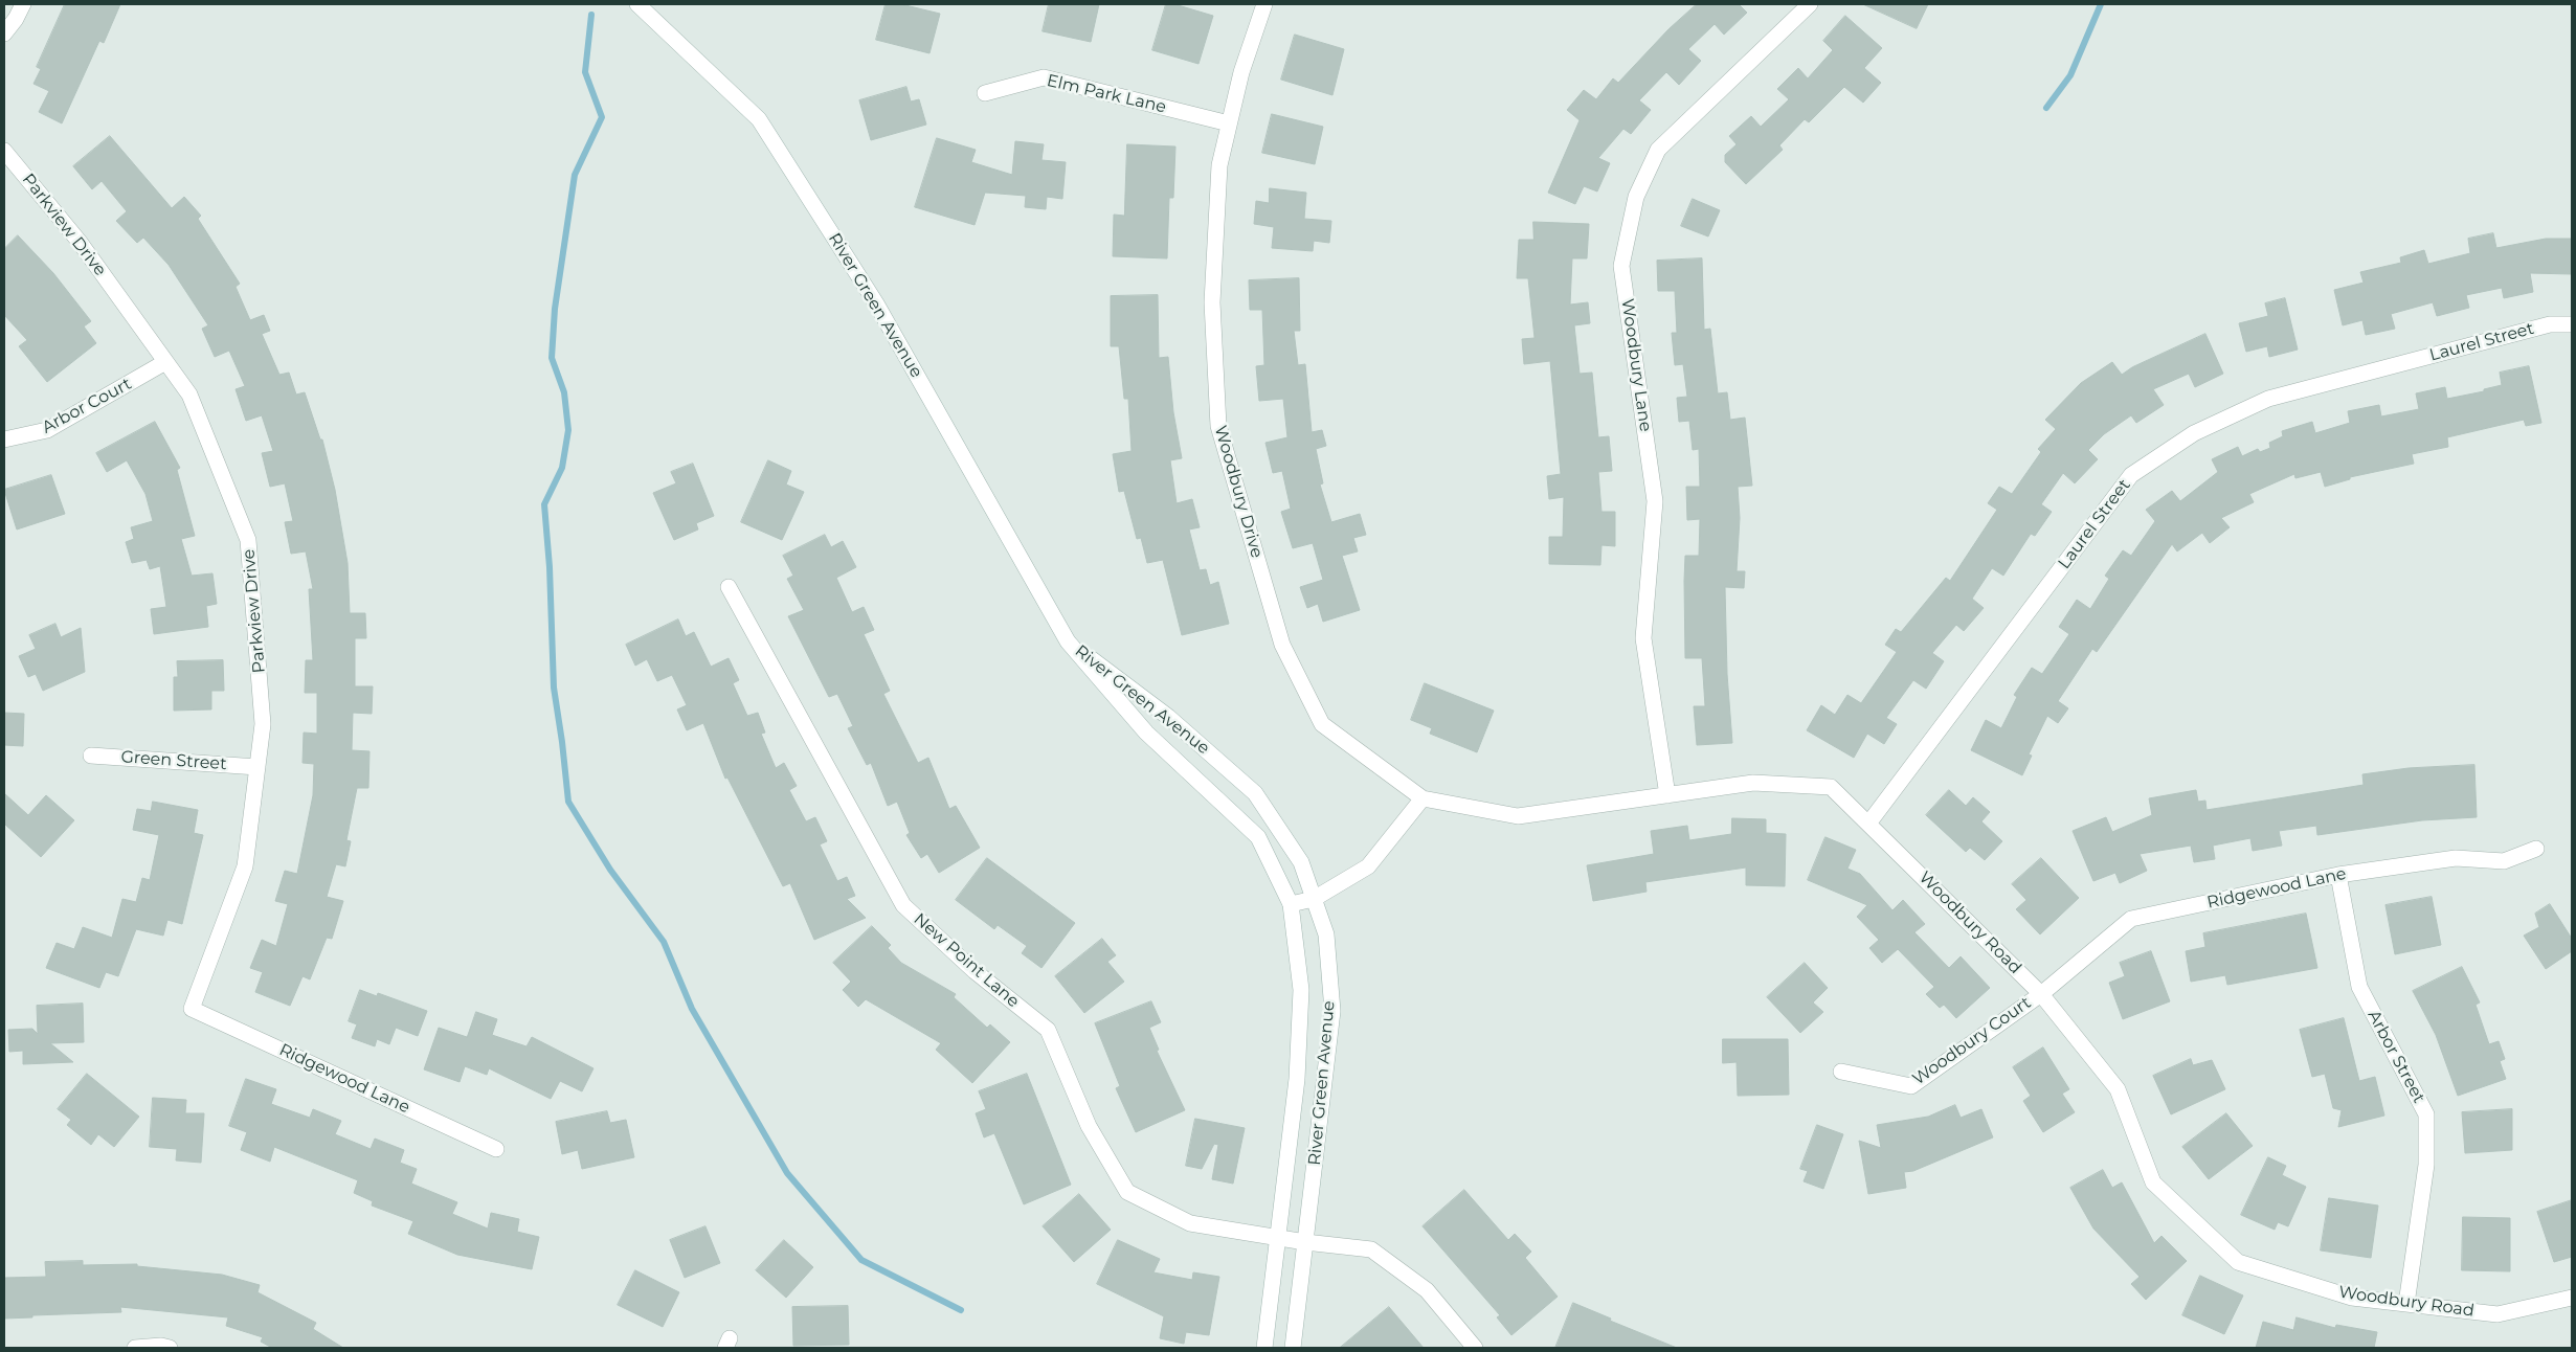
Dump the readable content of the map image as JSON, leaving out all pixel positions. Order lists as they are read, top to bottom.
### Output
{
  "streets": {
    "street": [
      "Elm Park Lane",
      "Parkview Drive",
      "River Green Avenue",
      "Laurel Street",
      "Woodbury Lane",
      "Arbor Court",
      "Woodbury Drive",
      "Green Street",
      "Ridgewood Lane",
      "Woodbury Road",
      "New Point Lane",
      "Woodbury Court",
      "Arbor Street"
    ]
  },
  "crossings": [
    ["Elm Park Lane", "Woodbury Drive"],
    ["Parkview Drive", "Arbor Court"],
    ["Parkview Drive", "Green Street"],
    ["Parkview Drive", "Ridgewood Lane"],
    ["River Green Avenue", "New Point Lane"],
    ["Laurel Street", "Woodbury Road"],
    ["Woodbury Lane", "Woodbury Road"],
    ["Woodbury Drive", "Woodbury Road"],
    ["Ridgewood Lane", "Woodbury Road"],
    ["Ridgewood Lane", "Woodbury Court"],
    ["Ridgewood Lane", "Arbor Street"],
    ["Woodbury Road", "Woodbury Court"],
    ["Woodbury Road", "Arbor Street"]
  ]
}
